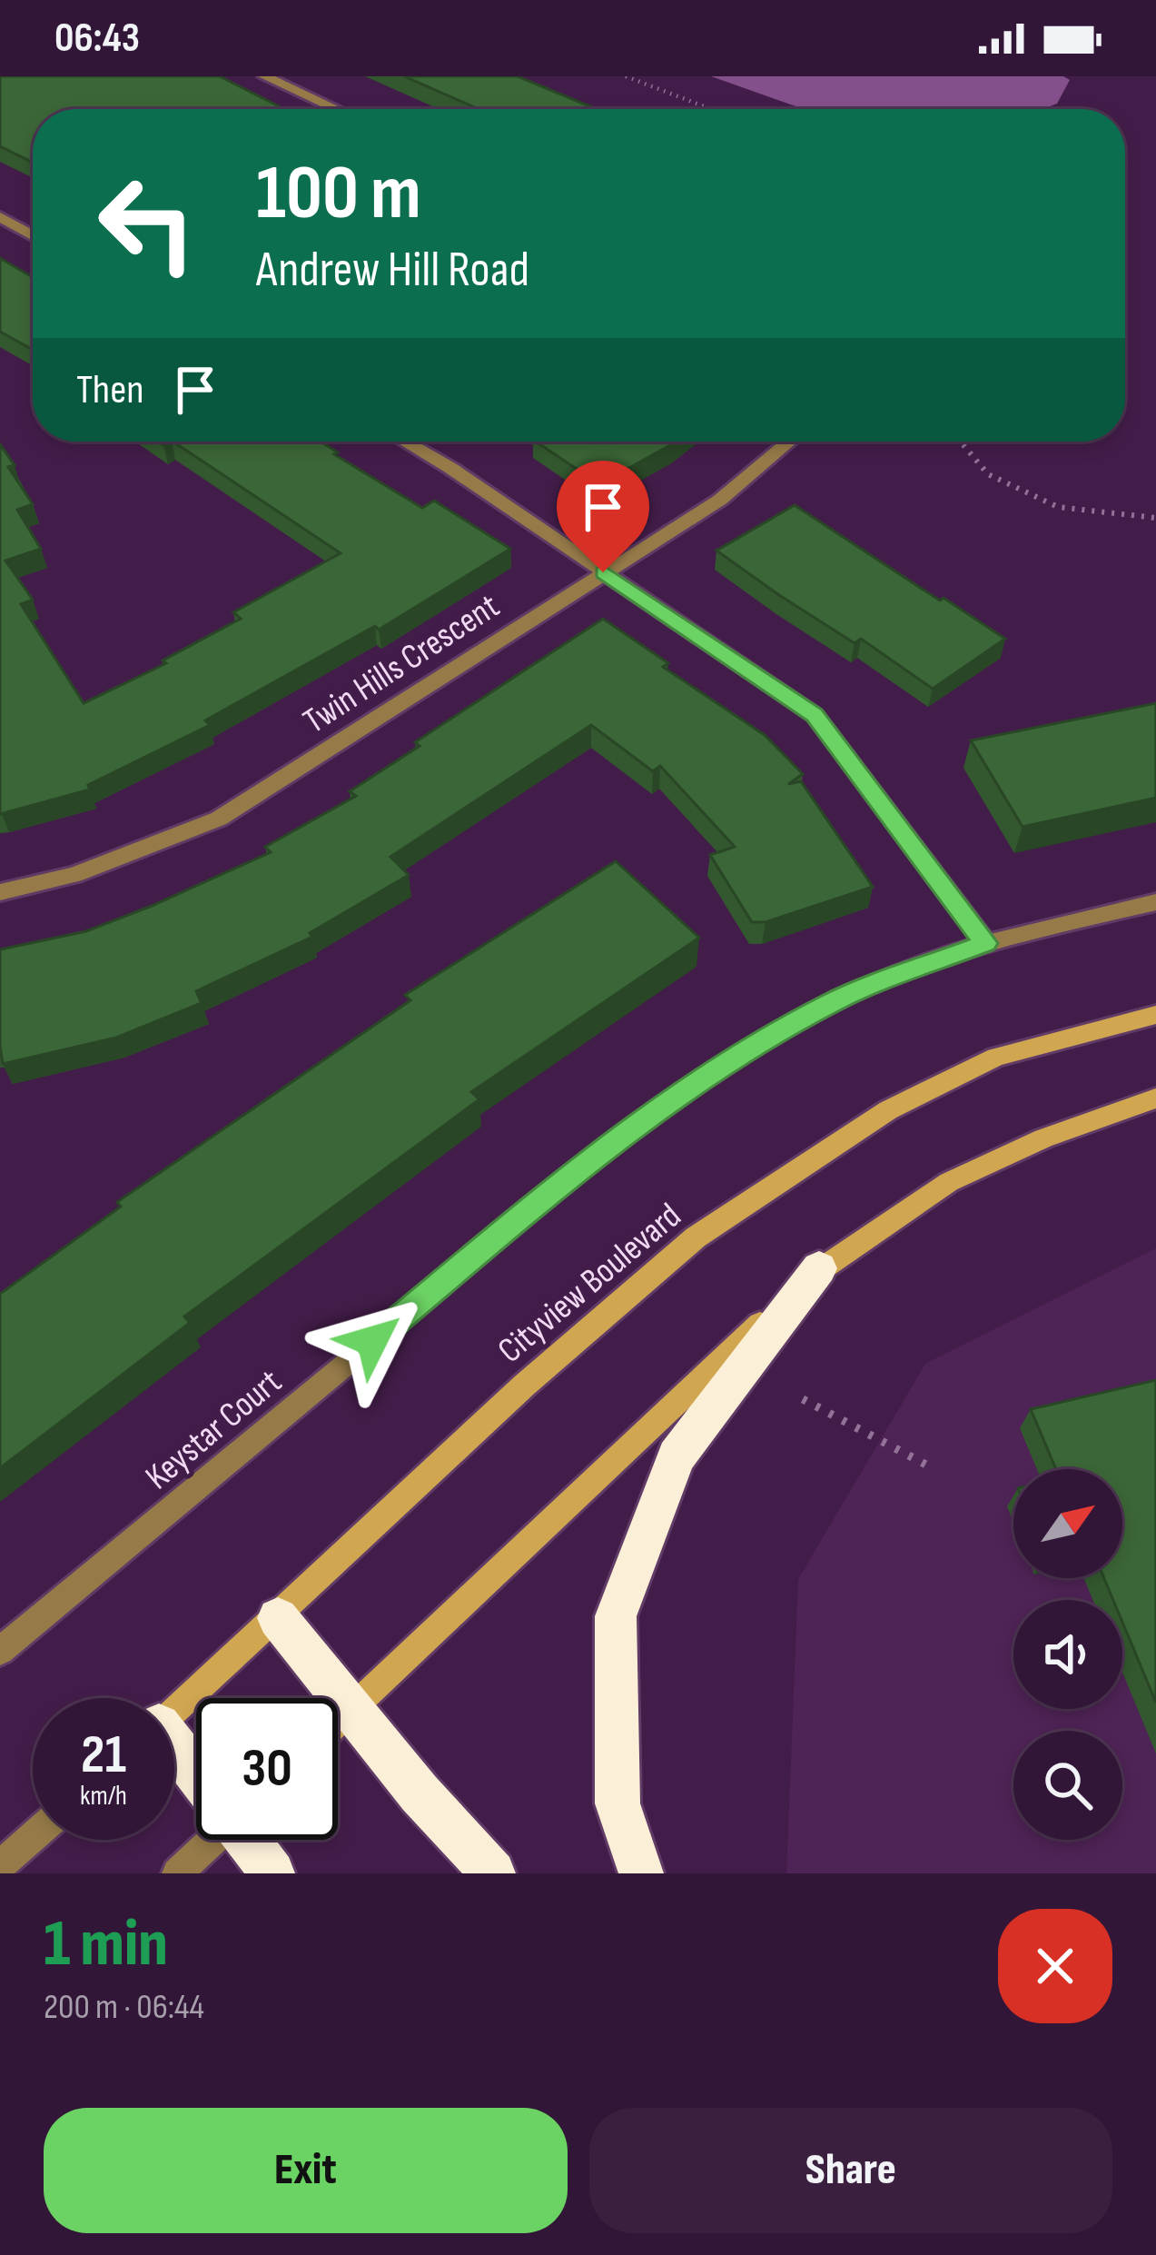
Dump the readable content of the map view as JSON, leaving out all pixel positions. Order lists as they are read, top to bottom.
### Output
{
  "streets": {
    "main road": ["Cityview Boulevard"],
    "street": ["Twin Hills Crescent", "Keystar Court"]
  },
  "north": "top right",
  "page": {
    "status": "06:43",
    "turn": ["100 m", "Andrew Hill Road"],
    "then": "Then",
    "speed": "21 km/h",
    "limit": "30",
    "heading": ["1 min", "200 m · 06:44"],
    "buttons": ["Exit", "Share"]
  }
}
